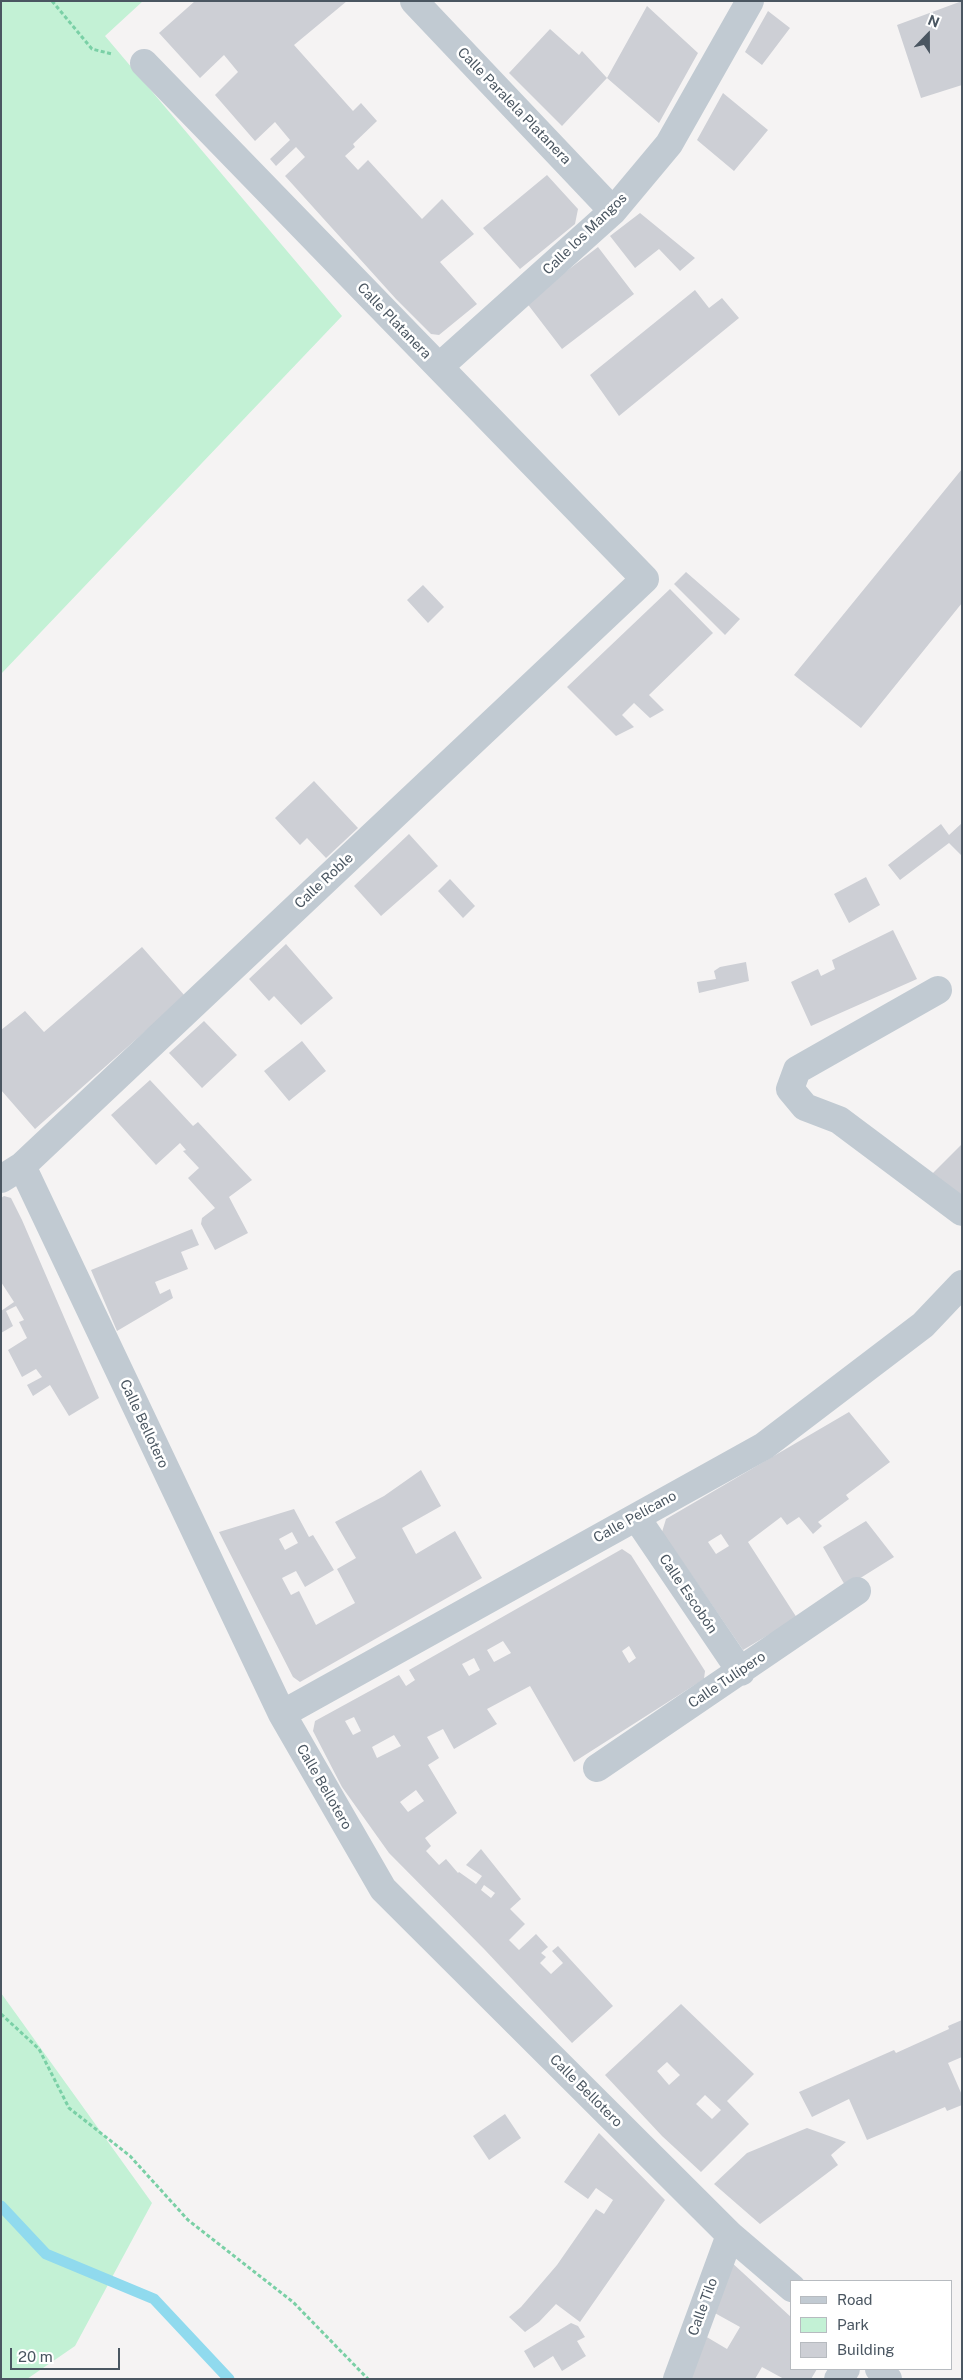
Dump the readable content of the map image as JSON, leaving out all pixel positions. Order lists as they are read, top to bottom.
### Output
{
  "streets": {
    "street": [
      "Calle Paralela Platanera",
      "Calle los Mangos",
      "Calle Platanera",
      "Calle Roble",
      "Calle Bellotero",
      "Calle Pelícano",
      "Calle Escobón",
      "Calle Tulípero",
      "Calle Tilo"
    ]
  },
  "crossings": [
    ["Calle Paralela Platanera", "Calle los Mangos"],
    ["Calle los Mangos", "Calle Platanera"],
    ["Calle Platanera", "Calle Roble"],
    ["Calle Roble", "Calle Bellotero"],
    ["Calle Bellotero", "Calle Pelícano"],
    ["Calle Bellotero", "Calle Tilo"],
    ["Calle Pelícano", "Calle Escobón"],
    ["Calle Escobón", "Calle Tulípero"]
  ],
  "legend": ["Road", "Park", "Building"],
  "scale_bar": "20 m",
  "north": "top"
}
